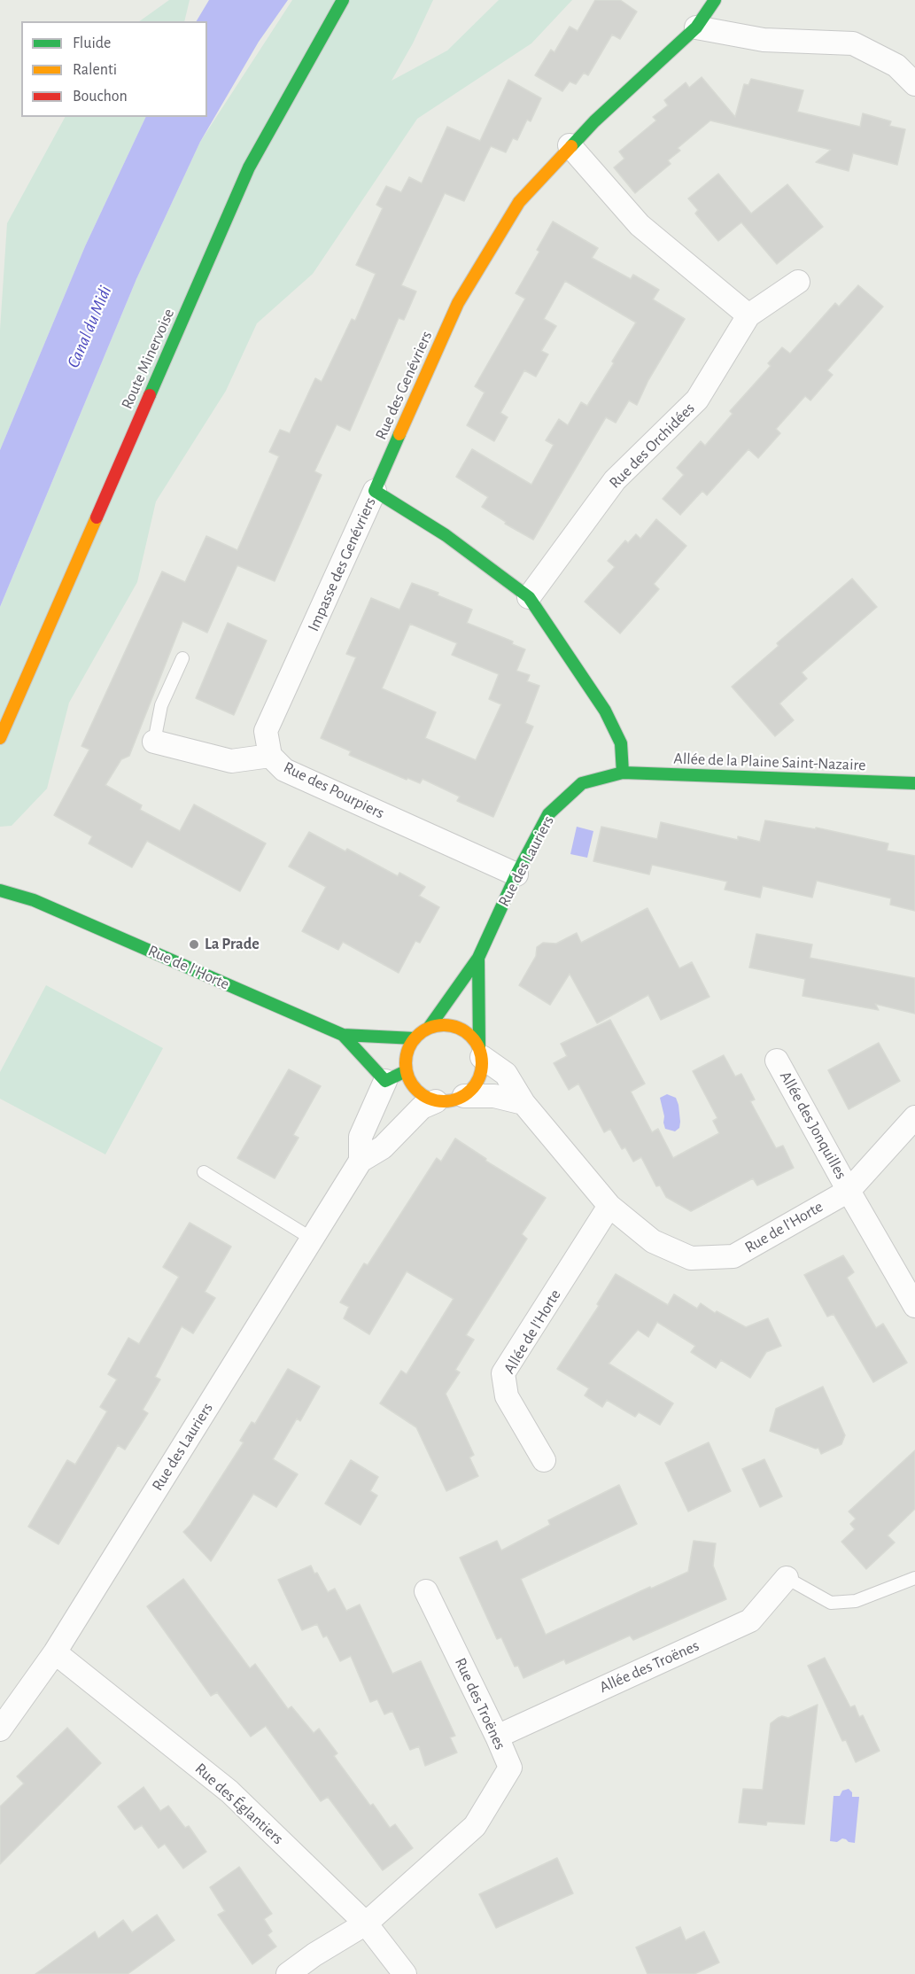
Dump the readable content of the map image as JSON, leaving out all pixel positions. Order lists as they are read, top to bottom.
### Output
{
  "streets": {
    "street": [
      "Route Minervoise",
      "Rue des Genévriers",
      "Rue des Orchidées",
      "Impasse des Genévriers",
      "Allée de la Plaine Saint-Nazaire",
      "Rue des Pourpiers",
      "Rue des Lauriers",
      "Rue de l'Horte",
      "Allée des Jonquilles",
      "Allée de l'Horte",
      "Allée des Troënes",
      "Rue des Troënes",
      "Rue des Églantiers"
    ]
  },
  "crossings": [
    ["Rue des Genévriers", "Impasse des Genévriers"],
    ["Impasse des Genévriers", "Rue des Pourpiers"],
    ["Allée de la Plaine Saint-Nazaire", "Rue des Lauriers"],
    ["Rue des Pourpiers", "Rue des Lauriers"],
    ["Rue des Lauriers", "Rue de l'Horte"],
    ["Rue des Lauriers", "Rue des Églantiers"],
    ["Rue de l'Horte", "Allée des Jonquilles"],
    ["Rue de l'Horte", "Allée de l'Horte"],
    ["Allée des Troënes", "Rue des Troënes"],
    ["Rue des Troënes", "Rue des Églantiers"]
  ],
  "water": ["Canal du Midi"],
  "places": ["La Prade"],
  "legend": ["Fluide", "Ralenti", "Bouchon"]
}
